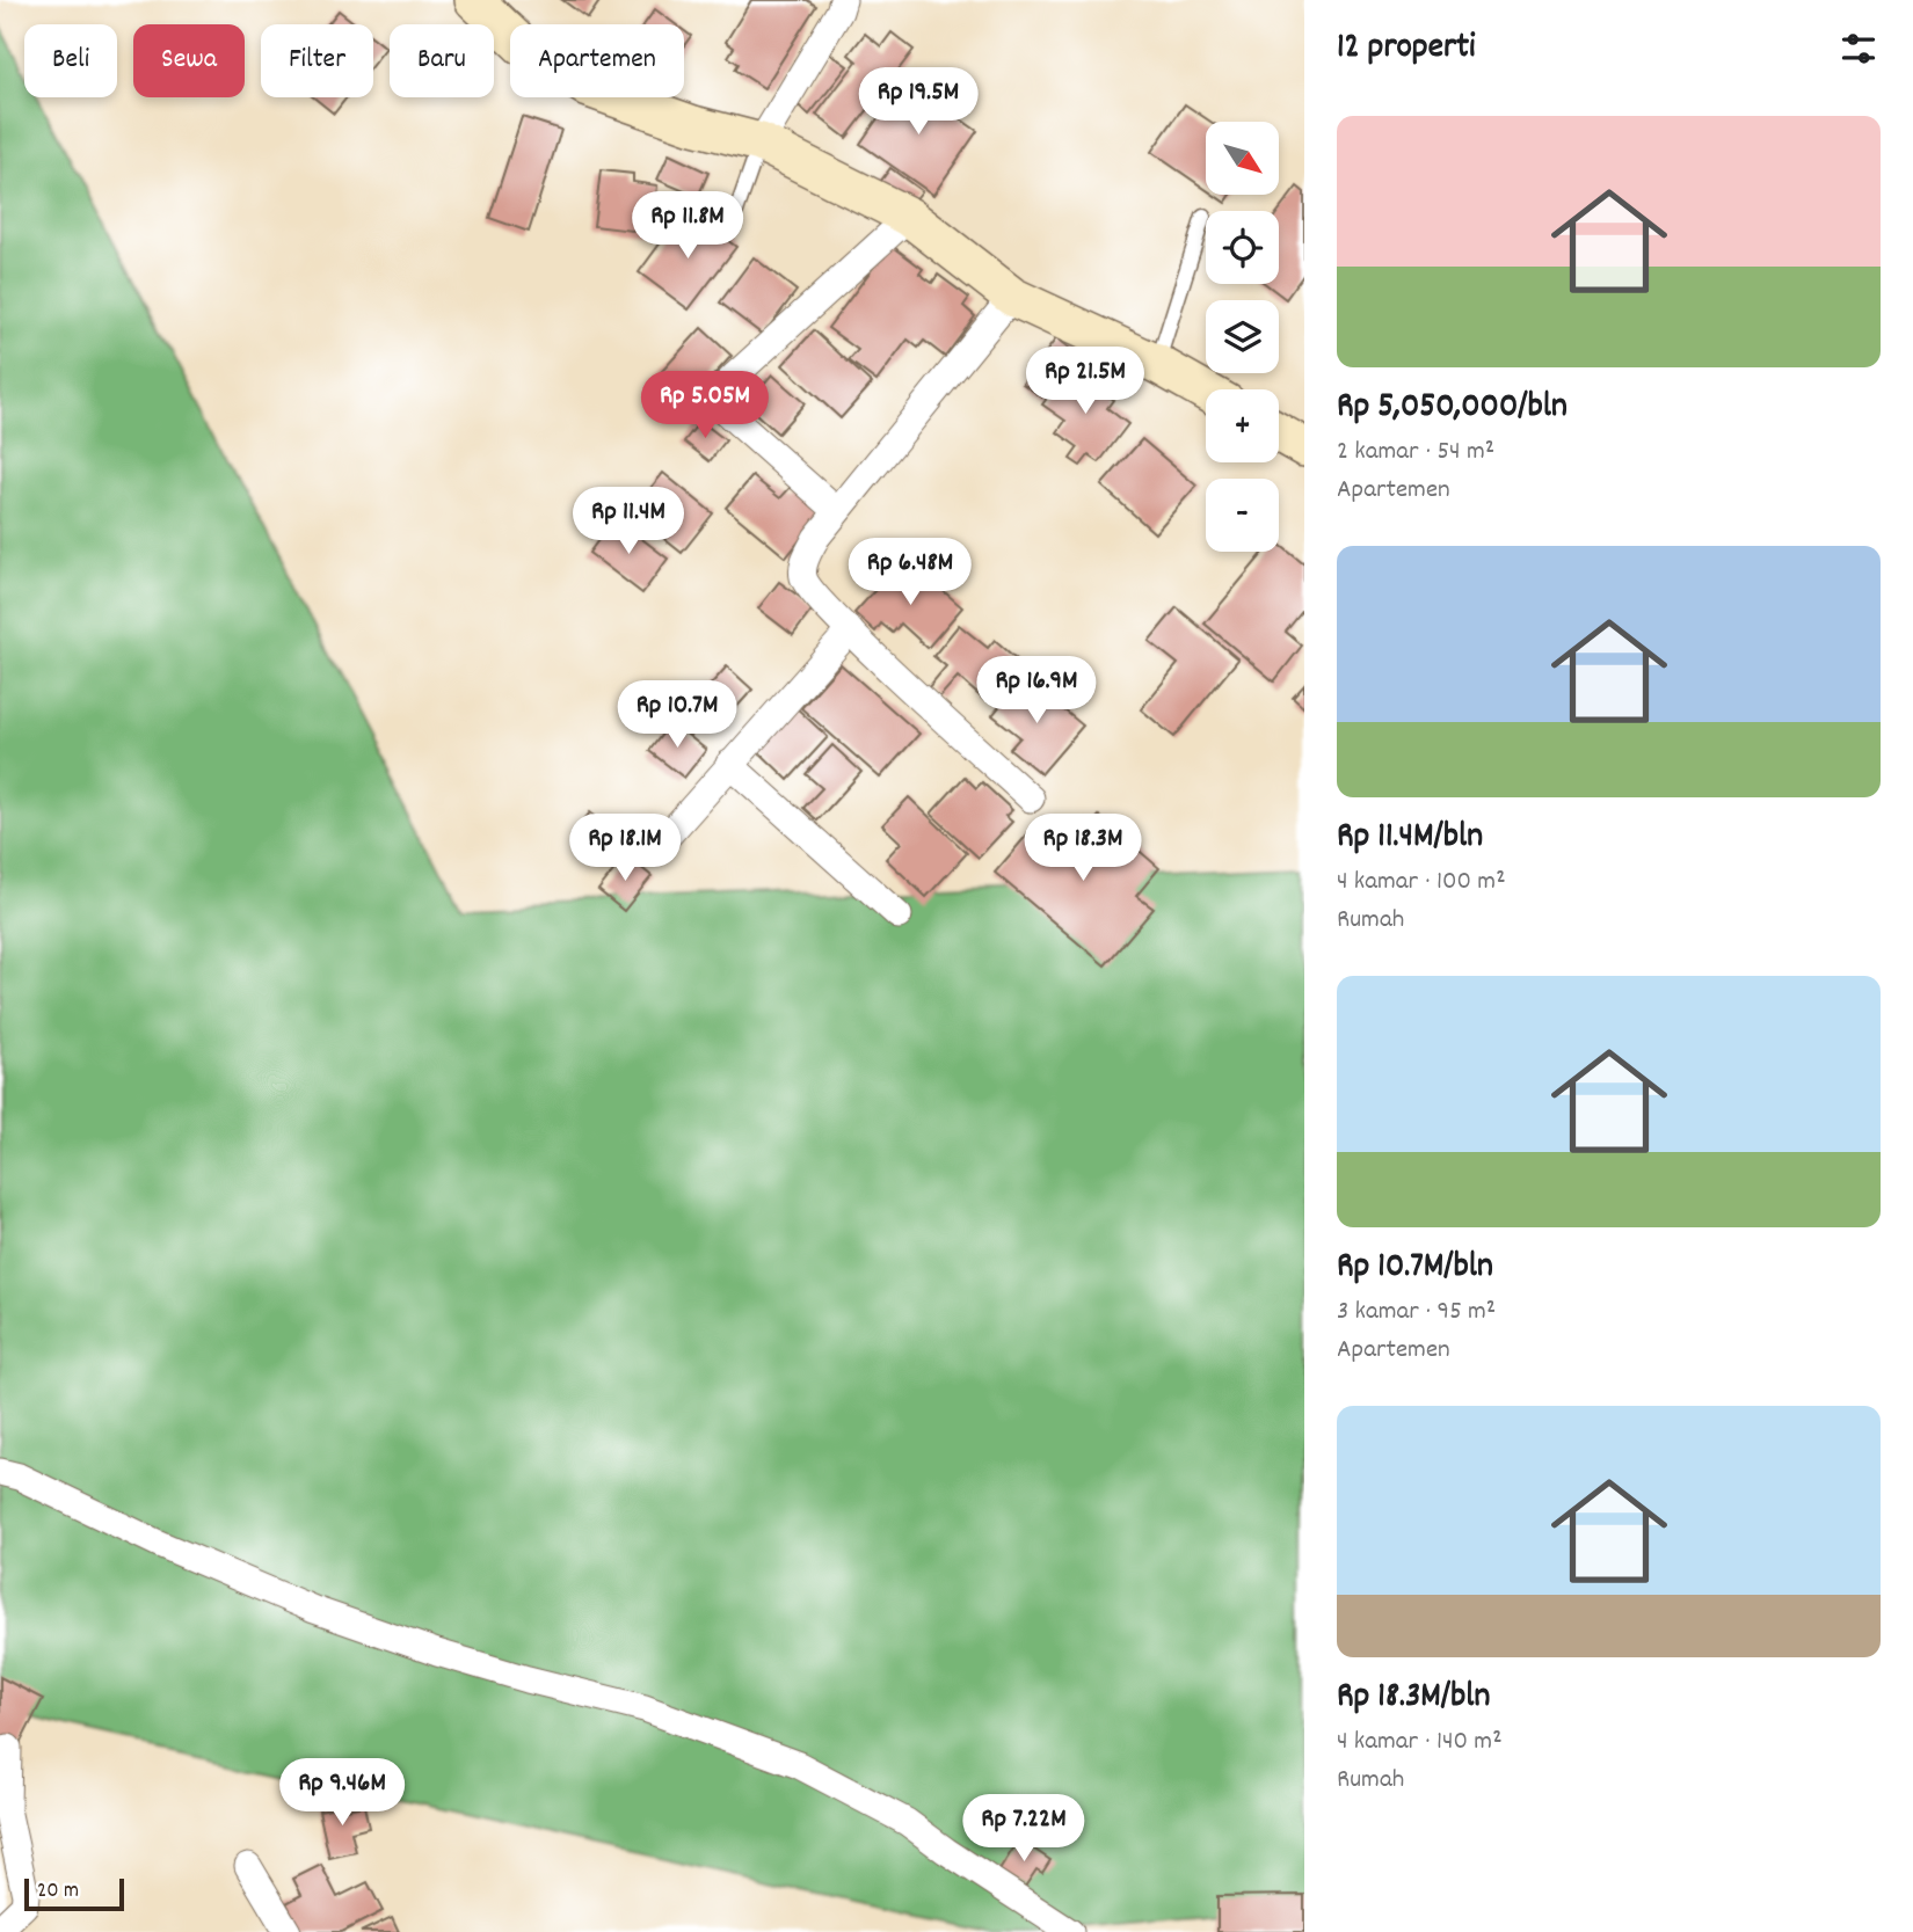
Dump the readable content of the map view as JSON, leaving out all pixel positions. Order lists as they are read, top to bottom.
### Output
{
  "scale_bar": "20 m",
  "north": "bottom right",
  "page": {
    "heading": "12 properti",
    "chip": [
      "Beli",
      "Sewa",
      "Filter",
      "Baru",
      "Apartemen"
    ],
    "price": [
      "Rp 19.5M",
      "Rp 11.8M",
      "Rp 21.5M",
      "Rp 5.05M",
      "Rp 11.4M",
      "Rp 6.48M",
      "Rp 16.9M",
      "Rp 10.7M",
      "Rp 18.1M",
      "Rp 18.3M",
      "Rp 9.46M",
      "Rp 7.22M"
    ],
    "list": [
      {
        "name": "Rp 5,050,000/bln",
        "note": "2 kamar · 54 m² · Apartemen"
      },
      {
        "name": "Rp 11.4M/bln",
        "note": "4 kamar · 100 m² · Rumah"
      },
      {
        "name": "Rp 10.7M/bln",
        "note": "3 kamar · 95 m² · Apartemen"
      },
      {
        "name": "Rp 18.3M/bln",
        "note": "4 kamar · 140 m² · Rumah"
      }
    ],
    "map_buttons": ["+", "−"],
    "scale": "20 m"
  }
}
